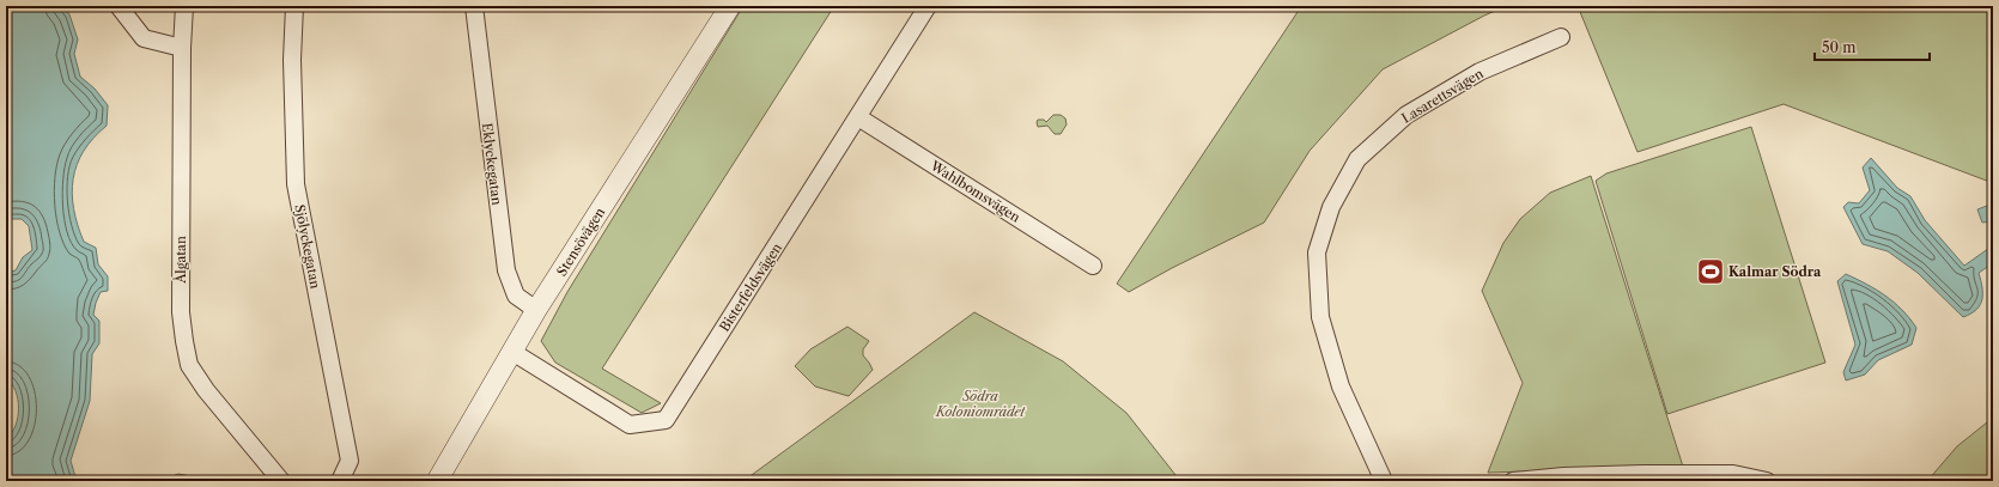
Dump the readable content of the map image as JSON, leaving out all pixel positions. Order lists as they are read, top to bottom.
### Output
{
  "streets": {
    "street": [
      "Lasarettsvägen",
      "Eklyckegatan",
      "Wahlbomsvägen",
      "Stensövägen",
      "Sjölyckegatan",
      "Ålgatan",
      "Bisterfeldsvägen"
    ]
  },
  "crossings": [
    ["Eklyckegatan", "Stensövägen"],
    ["Wahlbomsvägen", "Bisterfeldsvägen"],
    ["Stensövägen", "Bisterfeldsvägen"]
  ],
  "parks": ["Södra Koloniområdet"],
  "places": {
    "sports": ["Kalmar Södra"]
  },
  "scale_bar": "50 m"
}
